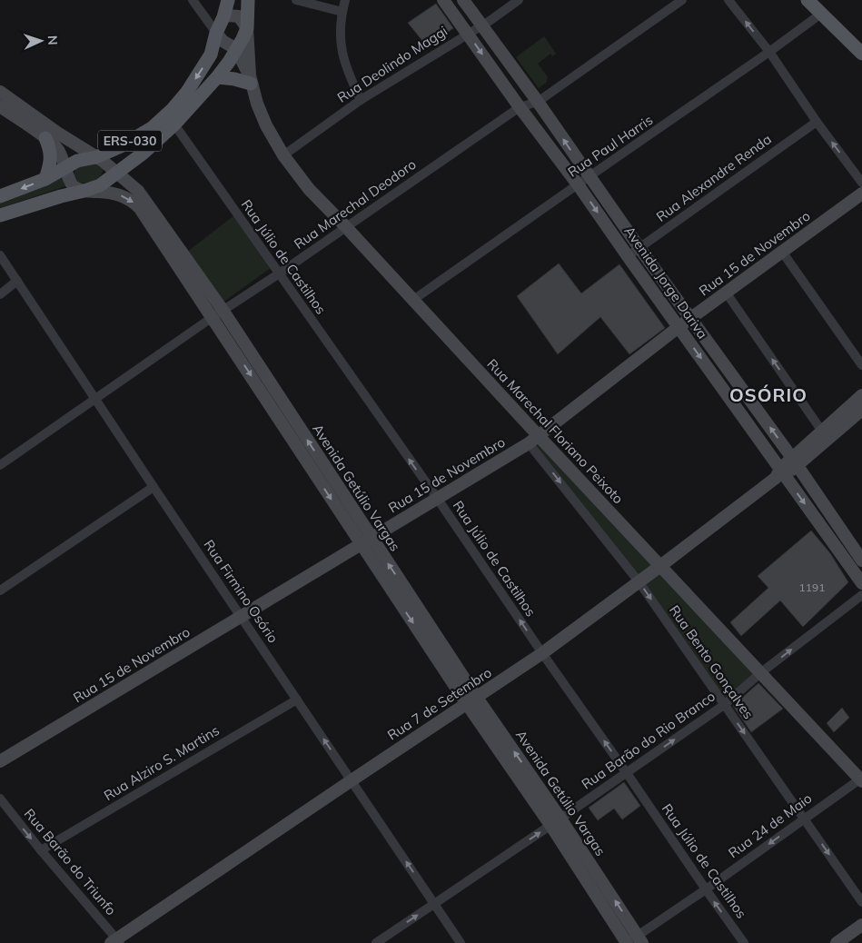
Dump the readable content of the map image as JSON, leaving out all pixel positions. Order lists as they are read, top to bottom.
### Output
{
  "streets": {
    "main road": ["ERS-030"],
    "street": [
      "Rua Deolindo Maggi",
      "Rua Paul Harris",
      "Rua Alexandre Renda",
      "Rua Marechal Deodoro",
      "Rua 15 de Novembro",
      "Rua Júlio de Castilhos",
      "Avenida Jorge Dariva",
      "Rua Marechal Floriano Peixoto",
      "Avenida Getúlio Vargas",
      "Rua Firmino Osório",
      "Rua Bento Gonçalves",
      "Rua 7 de Setembro",
      "Rua Barão do Rio Branco",
      "Rua Alziro S. Martins",
      "Rua 24 de Maio",
      "Rua Barão do Triunfo"
    ]
  },
  "crossings": [
    ["Rua Deolindo Maggi", "Avenida Jorge Dariva"],
    ["Rua Deolindo Maggi", "Rua Marechal Floriano Peixoto"],
    ["ERS-030", "Rua Júlio de Castilhos"],
    ["ERS-030", "Avenida Getúlio Vargas"],
    ["Rua Paul Harris", "Avenida Jorge Dariva"],
    ["Rua Paul Harris", "Rua Marechal Floriano Peixoto"],
    ["Rua Alexandre Renda", "Avenida Jorge Dariva"],
    ["Rua Marechal Deodoro", "Rua Júlio de Castilhos"],
    ["Rua Marechal Deodoro", "Avenida Jorge Dariva"],
    ["Rua Marechal Deodoro", "Rua Marechal Floriano Peixoto"],
    ["Rua Marechal Deodoro", "Avenida Getúlio Vargas"],
    ["Rua Marechal Deodoro", "Rua Firmino Osório"],
    ["Rua 15 de Novembro", "Rua Júlio de Castilhos"],
    ["Rua 15 de Novembro", "Avenida Jorge Dariva"],
    ["Rua 15 de Novembro", "Rua Marechal Floriano Peixoto"],
    ["Rua 15 de Novembro", "Avenida Getúlio Vargas"],
    ["Rua 15 de Novembro", "Rua Firmino Osório"],
    ["Rua 15 de Novembro", "Rua Bento Gonçalves"],
    ["Rua Júlio de Castilhos", "Rua 7 de Setembro"],
    ["Rua Júlio de Castilhos", "Rua Barão do Rio Branco"],
    ["Rua Júlio de Castilhos", "Rua 24 de Maio"],
    ["Avenida Jorge Dariva", "Rua 7 de Setembro"],
    ["Rua Marechal Floriano Peixoto", "Rua Bento Gonçalves"],
    ["Rua Marechal Floriano Peixoto", "Rua 7 de Setembro"],
    ["Rua Marechal Floriano Peixoto", "Rua Barão do Rio Branco"],
    ["Rua Marechal Floriano Peixoto", "Rua 24 de Maio"],
    ["Avenida Getúlio Vargas", "Rua 7 de Setembro"],
    ["Avenida Getúlio Vargas", "Rua Barão do Rio Branco"],
    ["Avenida Getúlio Vargas", "Rua 24 de Maio"],
    ["Rua Firmino Osório", "Rua 7 de Setembro"],
    ["Rua Firmino Osório", "Rua Barão do Rio Branco"],
    ["Rua Firmino Osório", "Rua Alziro S. Martins"],
    ["Rua Bento Gonçalves", "Rua 7 de Setembro"],
    ["Rua Bento Gonçalves", "Rua Barão do Rio Branco"],
    ["Rua Bento Gonçalves", "Rua 24 de Maio"],
    ["Rua 7 de Setembro", "Rua Barão do Triunfo"],
    ["Rua Alziro S. Martins", "Rua Barão do Triunfo"]
  ],
  "one_way": [
    "Rua Júlio de Castilhos",
    "Rua Bento Gonçalves",
    "Rua Barão do Rio Branco",
    "Rua 24 de Maio",
    "Rua Barão do Triunfo"
  ],
  "districts": ["OSÓRIO"],
  "house_numbers": ["1191"],
  "north": "right"
}
